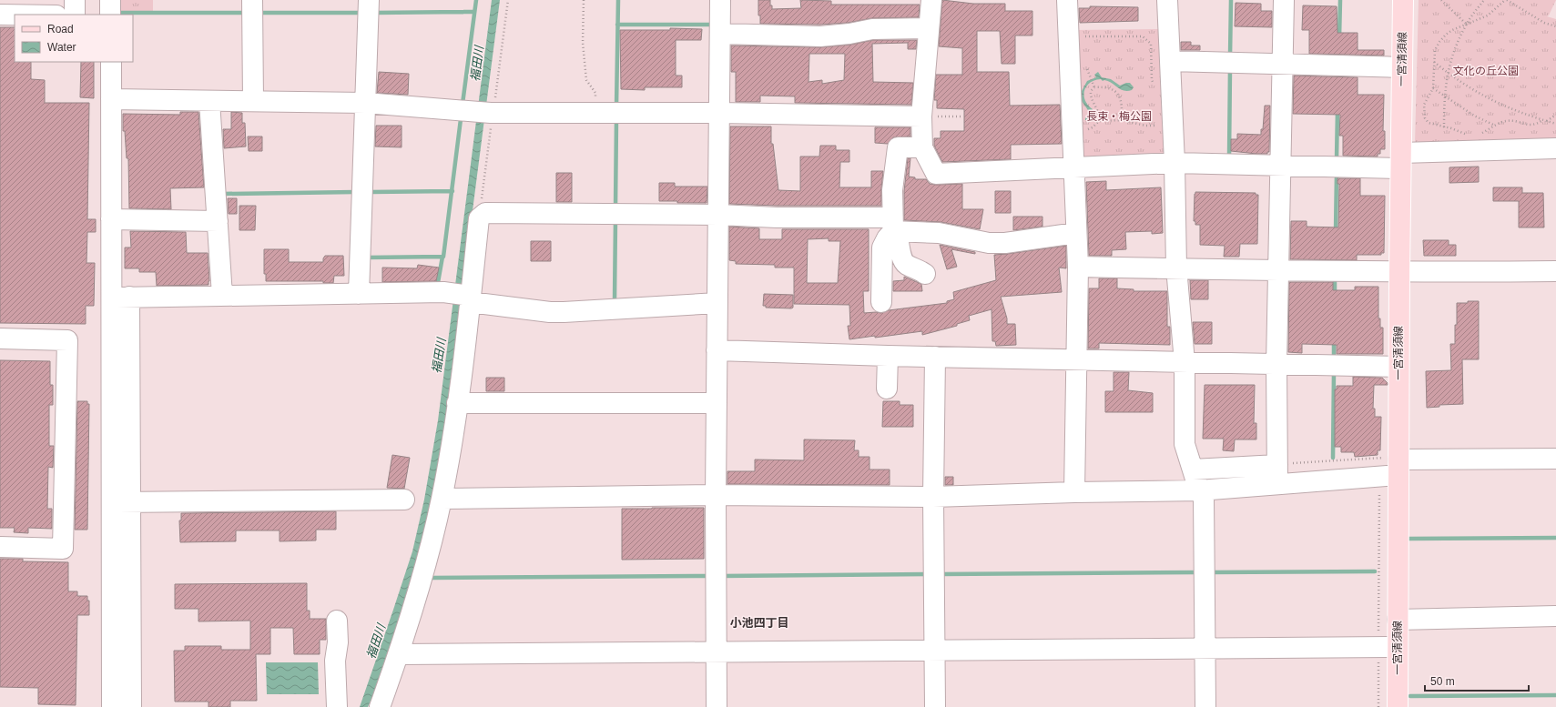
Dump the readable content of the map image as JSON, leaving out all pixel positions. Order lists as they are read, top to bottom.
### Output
{
  "streets": {
    "main road": ["一宮清須線"]
  },
  "districts": ["小池四丁目"],
  "water": ["福田川"],
  "parks": ["文化の丘公園", "長束・梅公園"],
  "legend": ["Road", "Water"],
  "scale_bar": "50 m"
}
